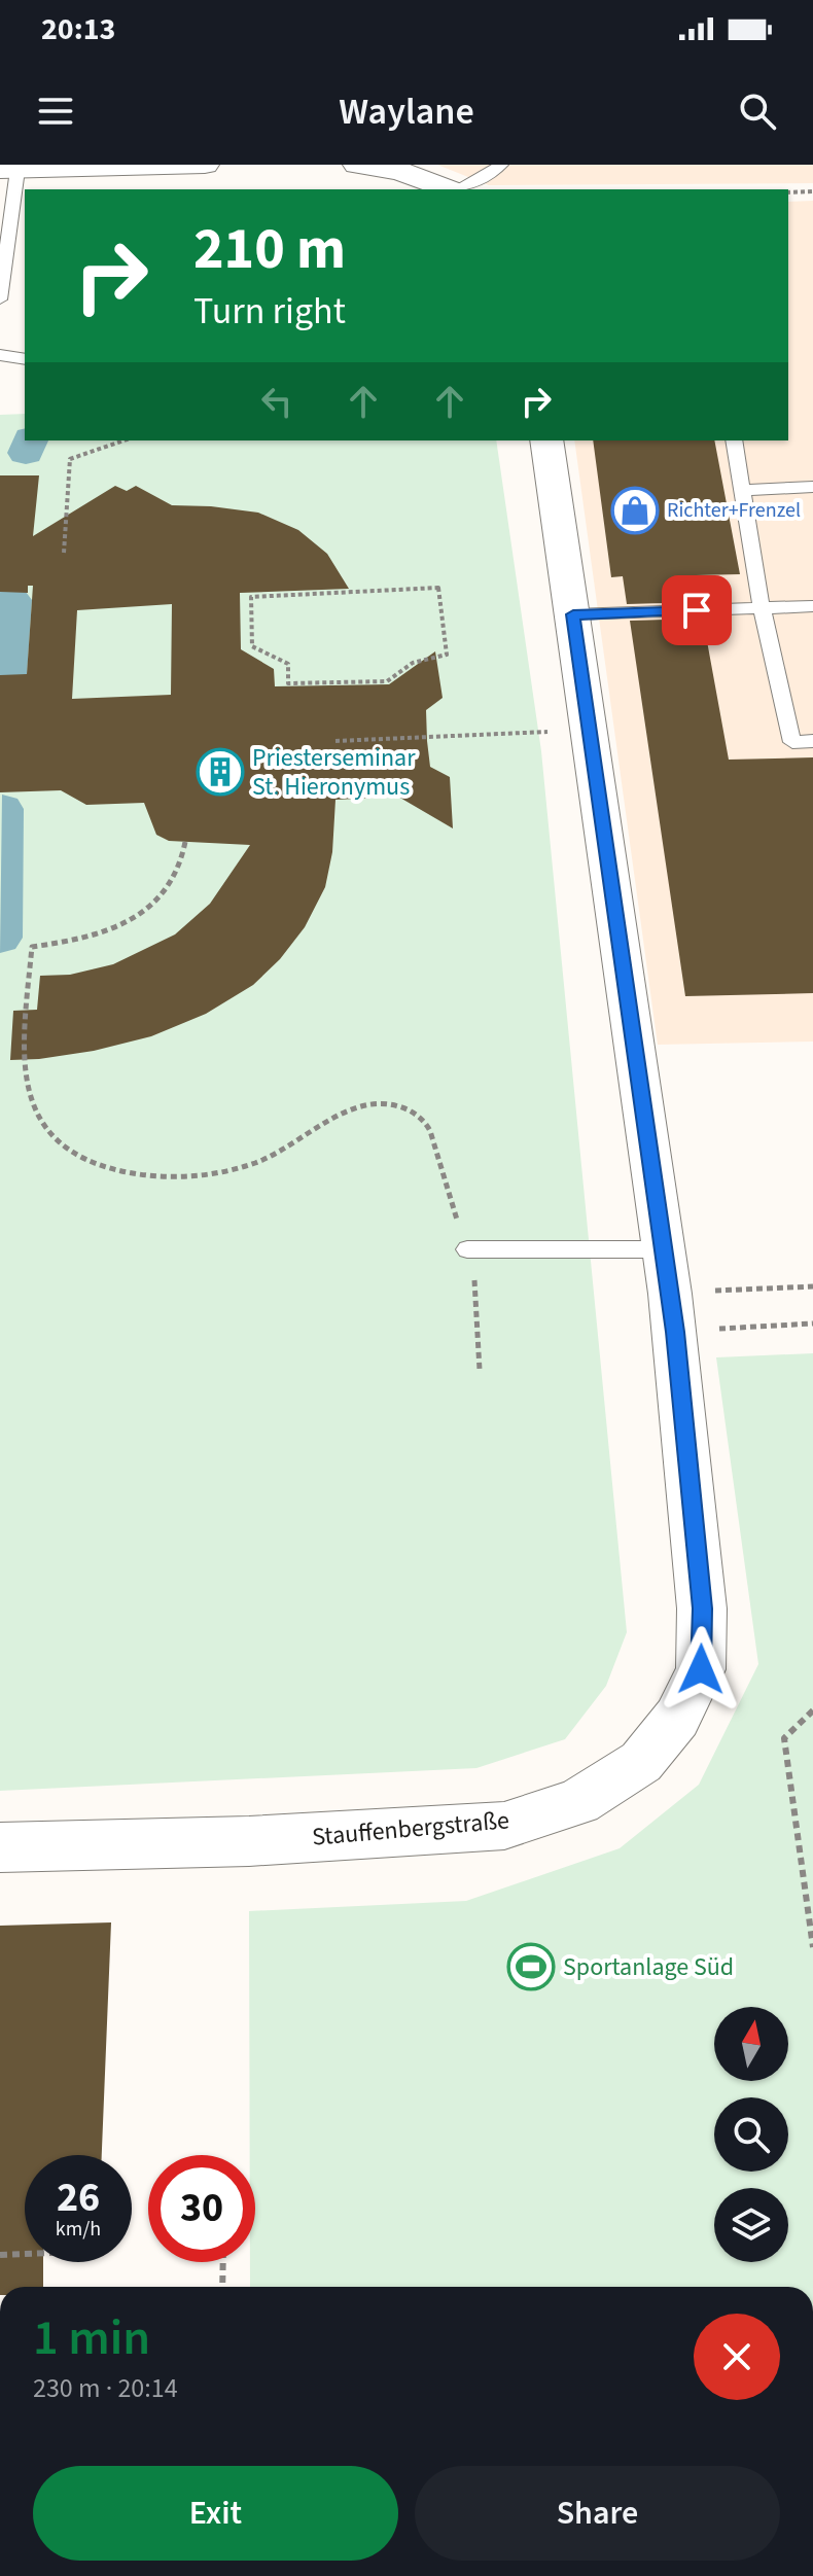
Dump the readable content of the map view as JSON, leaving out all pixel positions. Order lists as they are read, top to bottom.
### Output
{
  "streets": {
    "street": ["Stauffenbergstraße"]
  },
  "places": {
    "shop": ["Richter+Frenzel"],
    "building": ["Priesterseminar St. Hieronymus"],
    "sports": ["Sportanlage Süd"]
  },
  "north": "top",
  "page": {
    "status": "20:13",
    "header": "Waylane",
    "turn": ["210 m", "Turn right"],
    "speed": "26 km/h",
    "limit": "30",
    "heading": ["1 min", "230 m · 20:14"],
    "buttons": ["Exit", "Share"]
  }
}
